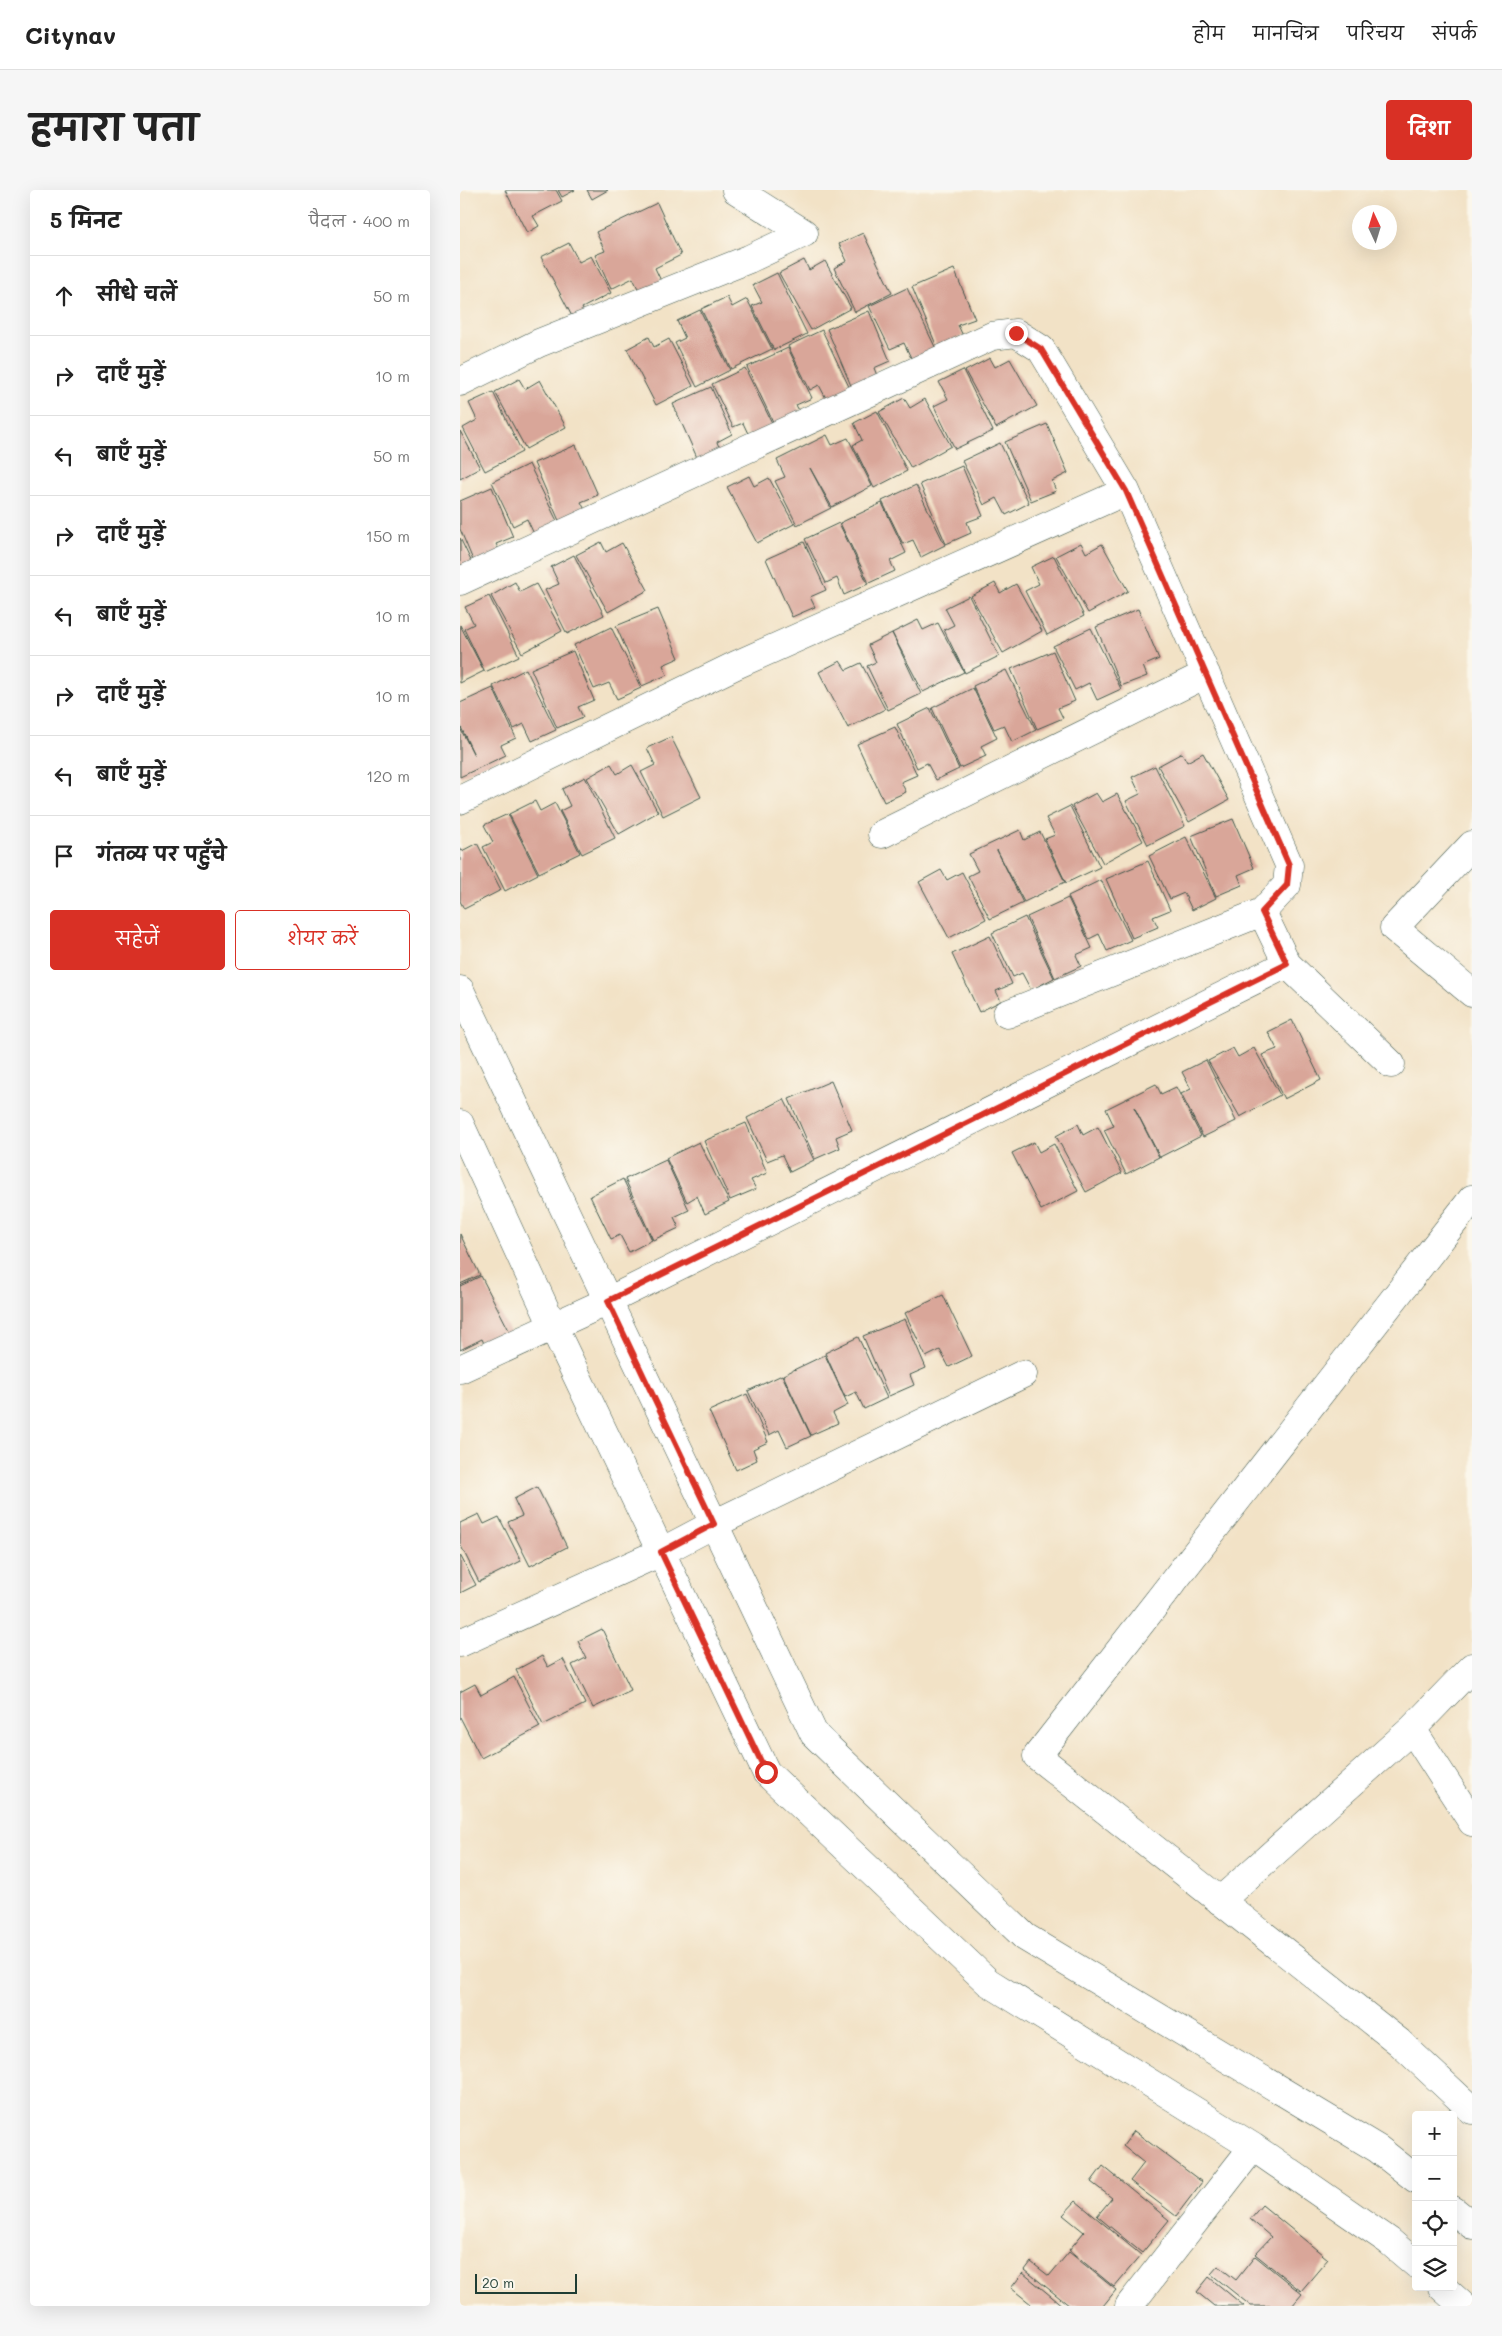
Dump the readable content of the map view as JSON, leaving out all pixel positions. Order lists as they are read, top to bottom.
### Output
{
  "scale_bar": "20 m",
  "north": "top",
  "page": {
    "header": "Citynav",
    "nav": [
      "होम",
      "मानचित्र",
      "परिचय",
      "संपर्क"
    ],
    "title": "हमारा पता",
    "buttons": [
      "दिशा",
      ["सहेजें", "शेयर करें"]
    ],
    "heading": ["5 मिनट", "पैदल · 400 m"],
    "list": [
      ["सीधे चलें", "50 m"],
      ["दाएँ मुड़ें", "10 m"],
      ["बाएँ मुड़ें", "50 m"],
      ["दाएँ मुड़ें", "150 m"],
      ["बाएँ मुड़ें", "10 m"],
      ["दाएँ मुड़ें", "10 m"],
      ["बाएँ मुड़ें", "120 m"],
      "गंतव्य पर पहुँचे"
    ],
    "map_buttons": ["+", "−"],
    "scale": "20 m"
  }
}
